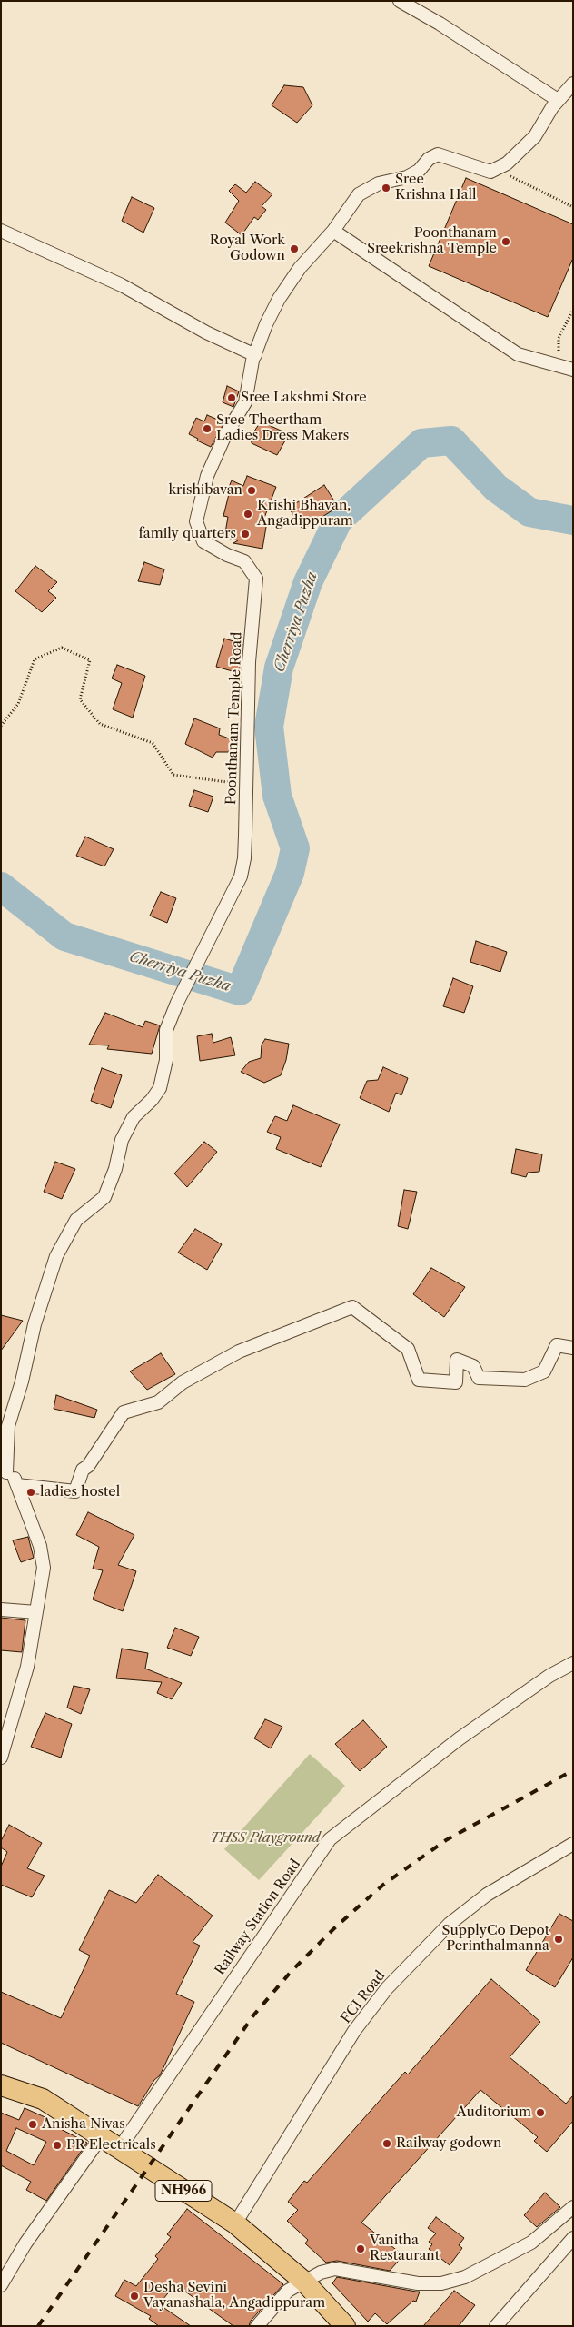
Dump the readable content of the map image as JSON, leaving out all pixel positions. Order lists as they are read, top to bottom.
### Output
{
  "streets": {
    "highway": ["NH966"],
    "street": ["Poonthanam Temple Road", "Railway Station Road", "FCI Road"]
  },
  "crossings": [
    ["Railway Station Road", "NH966"],
    ["FCI Road", "NH966"]
  ],
  "water": ["Cherriya Puzha"],
  "parks": ["THSS Playground"],
  "places": [
    "Sree Krishna Hall",
    "Poonthanam Sreekrishna Temple",
    "Royal Work Godown",
    "Sree Lakshmi Store",
    "Sree Theertham Ladies Dress Makers",
    "krishibavan",
    "Krishi Bhavan, Angadippuram",
    "family quarters",
    "ladies hostel",
    "SupplyCo Depot Perinthalmanna",
    "Auditorium",
    "Anisha Nivas",
    "Railway godown",
    "PR Electricals",
    "Vanitha Restaurant",
    "Desha Sevini Vayanashala, Angadippuram"
  ]
}
